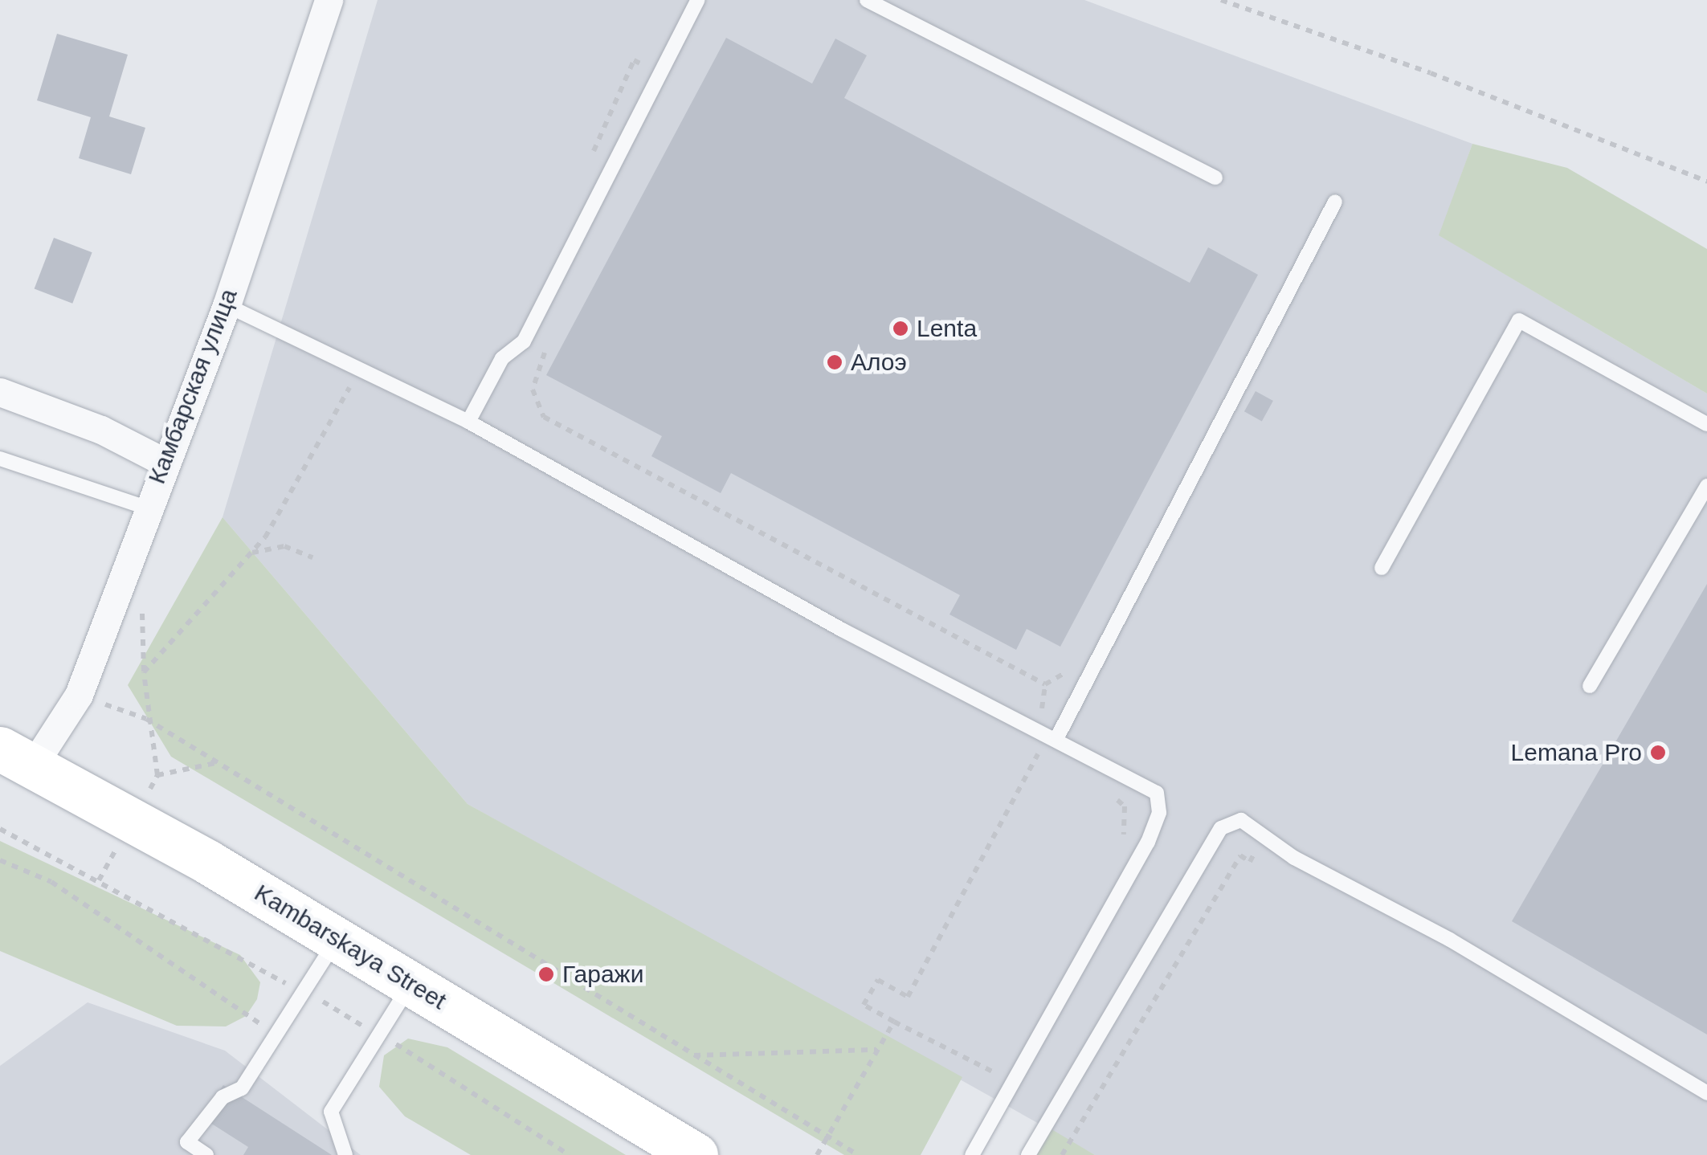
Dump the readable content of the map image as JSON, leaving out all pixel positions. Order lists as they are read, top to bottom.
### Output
{
  "streets": {
    "main road": ["Kambarskaya Street"],
    "street": ["Камбарская улица"]
  },
  "crossings": [
    ["Камбарская улица", "Kambarskaya Street"]
  ],
  "places": [
    "Lenta",
    "Алоэ",
    "Lemana Pro",
    "Гаражи"
  ]
}
